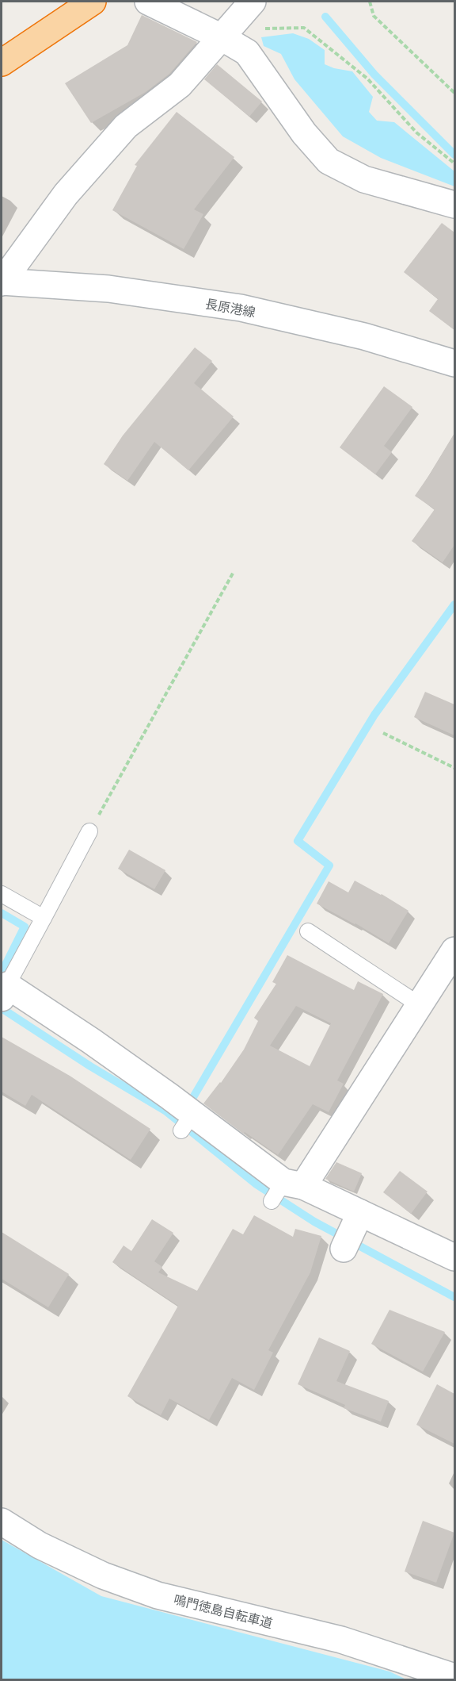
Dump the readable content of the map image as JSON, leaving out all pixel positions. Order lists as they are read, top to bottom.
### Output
{
  "streets": {
    "street": ["長原港線", "鳴門徳島自転車道"]
  }
}
